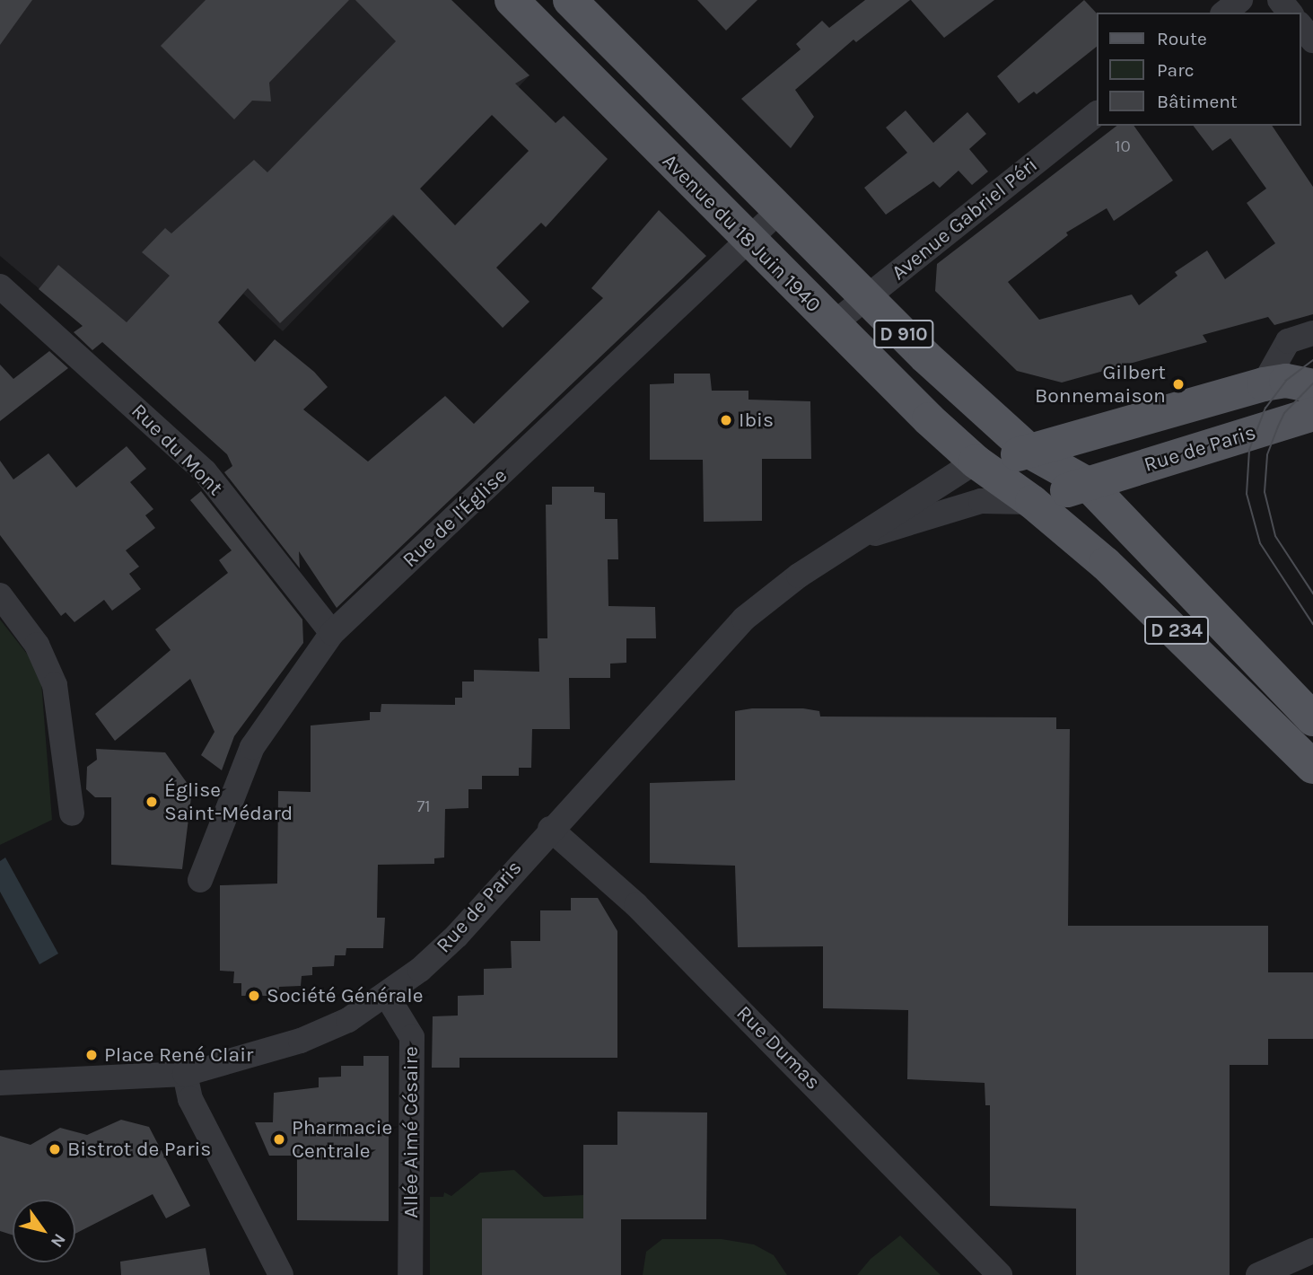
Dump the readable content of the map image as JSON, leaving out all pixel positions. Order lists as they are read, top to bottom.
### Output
{
  "streets": {
    "main road": [
      "Avenue du 18 Juin 1940",
      "D 910",
      "Rue de Paris",
      "D 234"
    ],
    "street": [
      "Avenue Gabriel Péri",
      "Rue du Mont",
      "Rue de l'Église",
      "Rue Dumas",
      "Allée Aimé Césaire"
    ]
  },
  "crossings": [
    ["Avenue Gabriel Péri", "Avenue du 18 Juin 1940"],
    ["Avenue Gabriel Péri", "D 910"],
    ["Avenue du 18 Juin 1940", "D 910"],
    ["Avenue du 18 Juin 1940", "Rue de Paris"],
    ["Avenue du 18 Juin 1940", "Rue de l'Église"],
    ["D 910", "Rue de Paris"],
    ["D 910", "Rue de l'Église"],
    ["D 910", "D 234"],
    ["Rue de Paris", "D 234"],
    ["Rue de Paris", "Rue Dumas"],
    ["Rue de Paris", "Allée Aimé Césaire"],
    ["Rue du Mont", "Rue de l'Église"]
  ],
  "places": [
    "Gilbert Bonnemaison",
    "Ibis",
    "Église Saint-Médard",
    "Société Générale",
    "Place René Clair",
    "Pharmacie Centrale",
    "Bistrot de Paris"
  ],
  "house_numbers": ["10", "71"],
  "legend": ["Route", "Parc", "Bâtiment"],
  "north": "bottom right"
}
